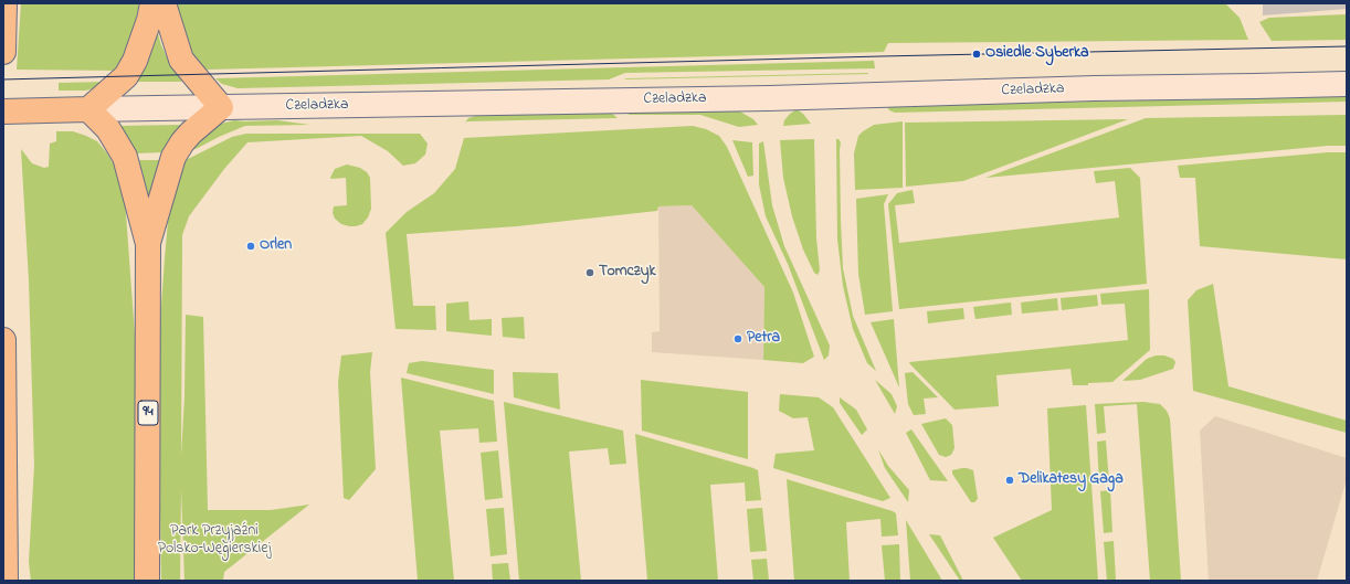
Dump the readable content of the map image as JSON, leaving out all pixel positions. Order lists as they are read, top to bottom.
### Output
{
  "streets": {
    "main road": ["Czeladzka", "94"]
  },
  "crossings": [
    ["Czeladzka", "94"]
  ],
  "parks": ["Park Przyjaźni Polsko–Węgierskiej"],
  "places": [
    "Osiedle Syberka",
    "Orlen",
    "Tomczyk",
    "Petra",
    "Delikatesy Gaga"
  ]
}
